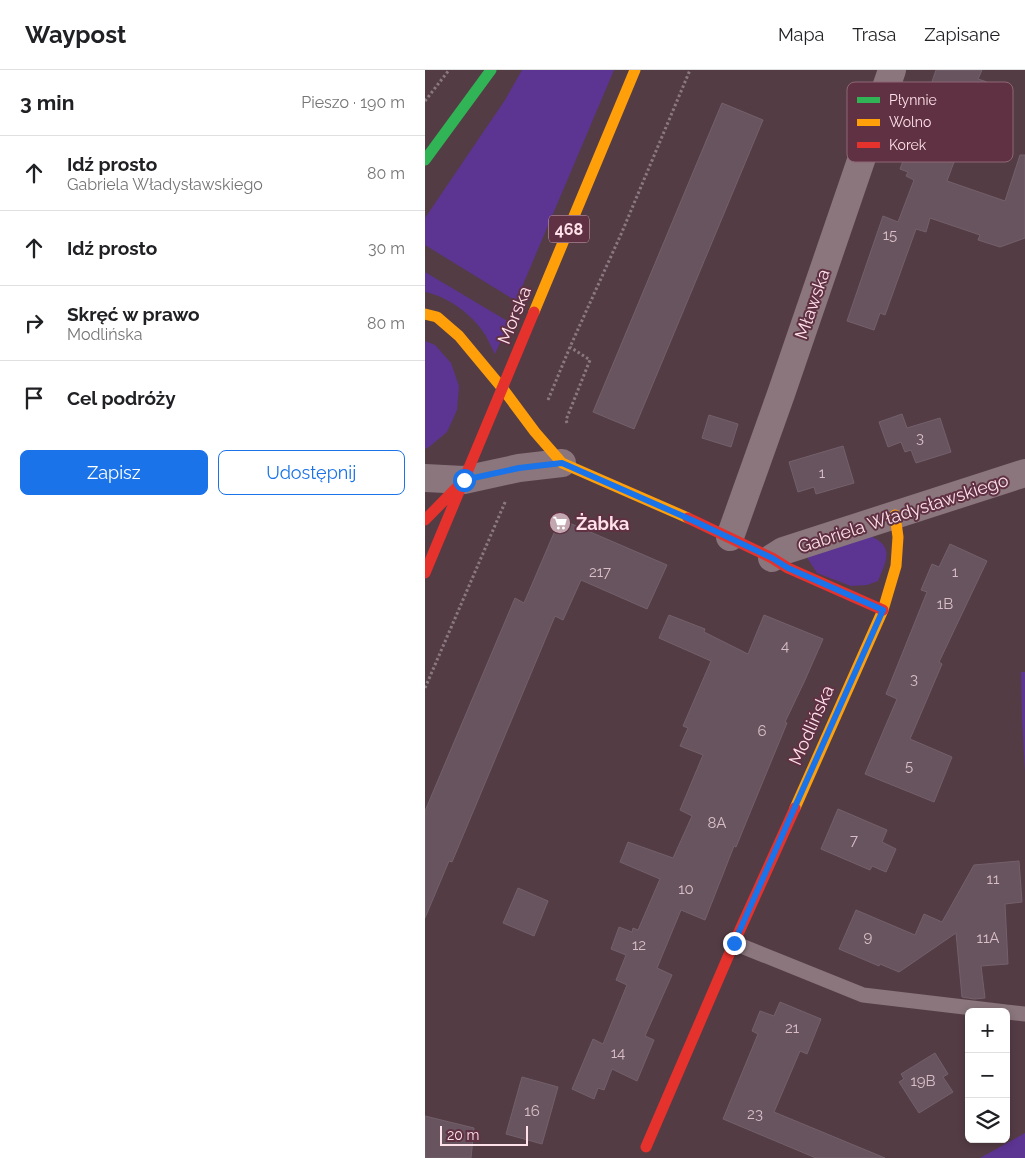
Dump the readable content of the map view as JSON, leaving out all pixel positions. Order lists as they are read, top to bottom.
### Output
{
  "streets": {
    "street": [
      "468",
      "Mławska",
      "Morska",
      "Gabriela Władysławskiego",
      "Modlińska"
    ]
  },
  "crossings": [
    ["Gabriela Władysławskiego", "Modlińska"]
  ],
  "places": {
    "supermarket": ["Żabka"]
  },
  "house_numbers": [
    "15",
    "3",
    "1",
    "217",
    "1",
    "1B",
    "4",
    "3",
    "6",
    "5",
    "8A",
    "7",
    "11",
    "10",
    "9",
    "11A",
    "12",
    "21",
    "14",
    "19B",
    "16",
    "23"
  ],
  "legend": ["Płynnie", "Wolno", "Korek"],
  "scale_bar": "20 m",
  "page": {
    "header": "Waypost",
    "nav": ["Mapa", "Trasa", "Zapisane"],
    "heading": ["3 min", "Pieszo · 190 m"],
    "list": [
      ["Idź prosto", "Gabriela Władysławskiego", "80 m"],
      ["Idź prosto", "30 m"],
      ["Skręć w prawo", "Modlińska", "80 m"],
      "Cel podróży"
    ],
    "buttons": ["Zapisz", "Udostępnij"],
    "map_buttons": ["+", "−"],
    "scale": "20 m"
  }
}
